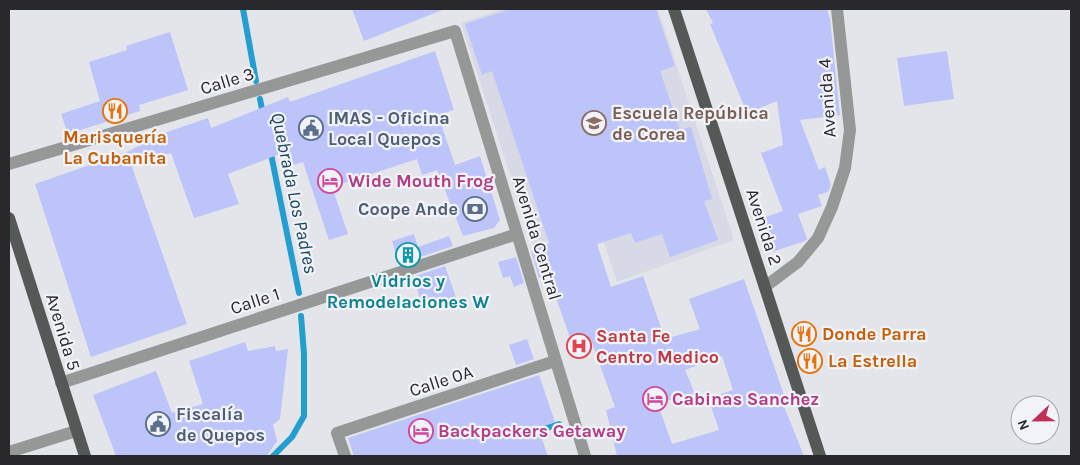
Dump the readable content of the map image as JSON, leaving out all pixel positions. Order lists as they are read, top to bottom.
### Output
{
  "streets": {
    "main road": ["Avenida 2", "Avenida 5"],
    "street": [
      "Calle 3",
      "Avenida 4",
      "Avenida Central",
      "Calle 1",
      "Calle 0A"
    ]
  },
  "crossings": [
    ["Calle 3", "Avenida Central"],
    ["Avenida 4", "Avenida 2"],
    ["Avenida Central", "Calle 1"],
    ["Avenida Central", "Calle 0A"],
    ["Calle 1", "Avenida 5"]
  ],
  "water": ["Quebrada Los Padres"],
  "places": {
    "restaurant": ["Marisquería La Cubanita", "Donde Parra", "La Estrella"],
    "school or university": ["Escuela República de Corea"],
    "public building": ["IMAS - Oficina Local Quepos", "Fiscalía de Quepos"],
    "hotel": ["Wide Mouth Frog", "Cabinas Sanchez", "Backpackers Getaway"],
    "bank": ["Coope Ande"],
    "building": ["Vidrios y Remodelaciones W"],
    "hospital": ["Santa Fe Centro Medico"]
  },
  "north": "left"
}
